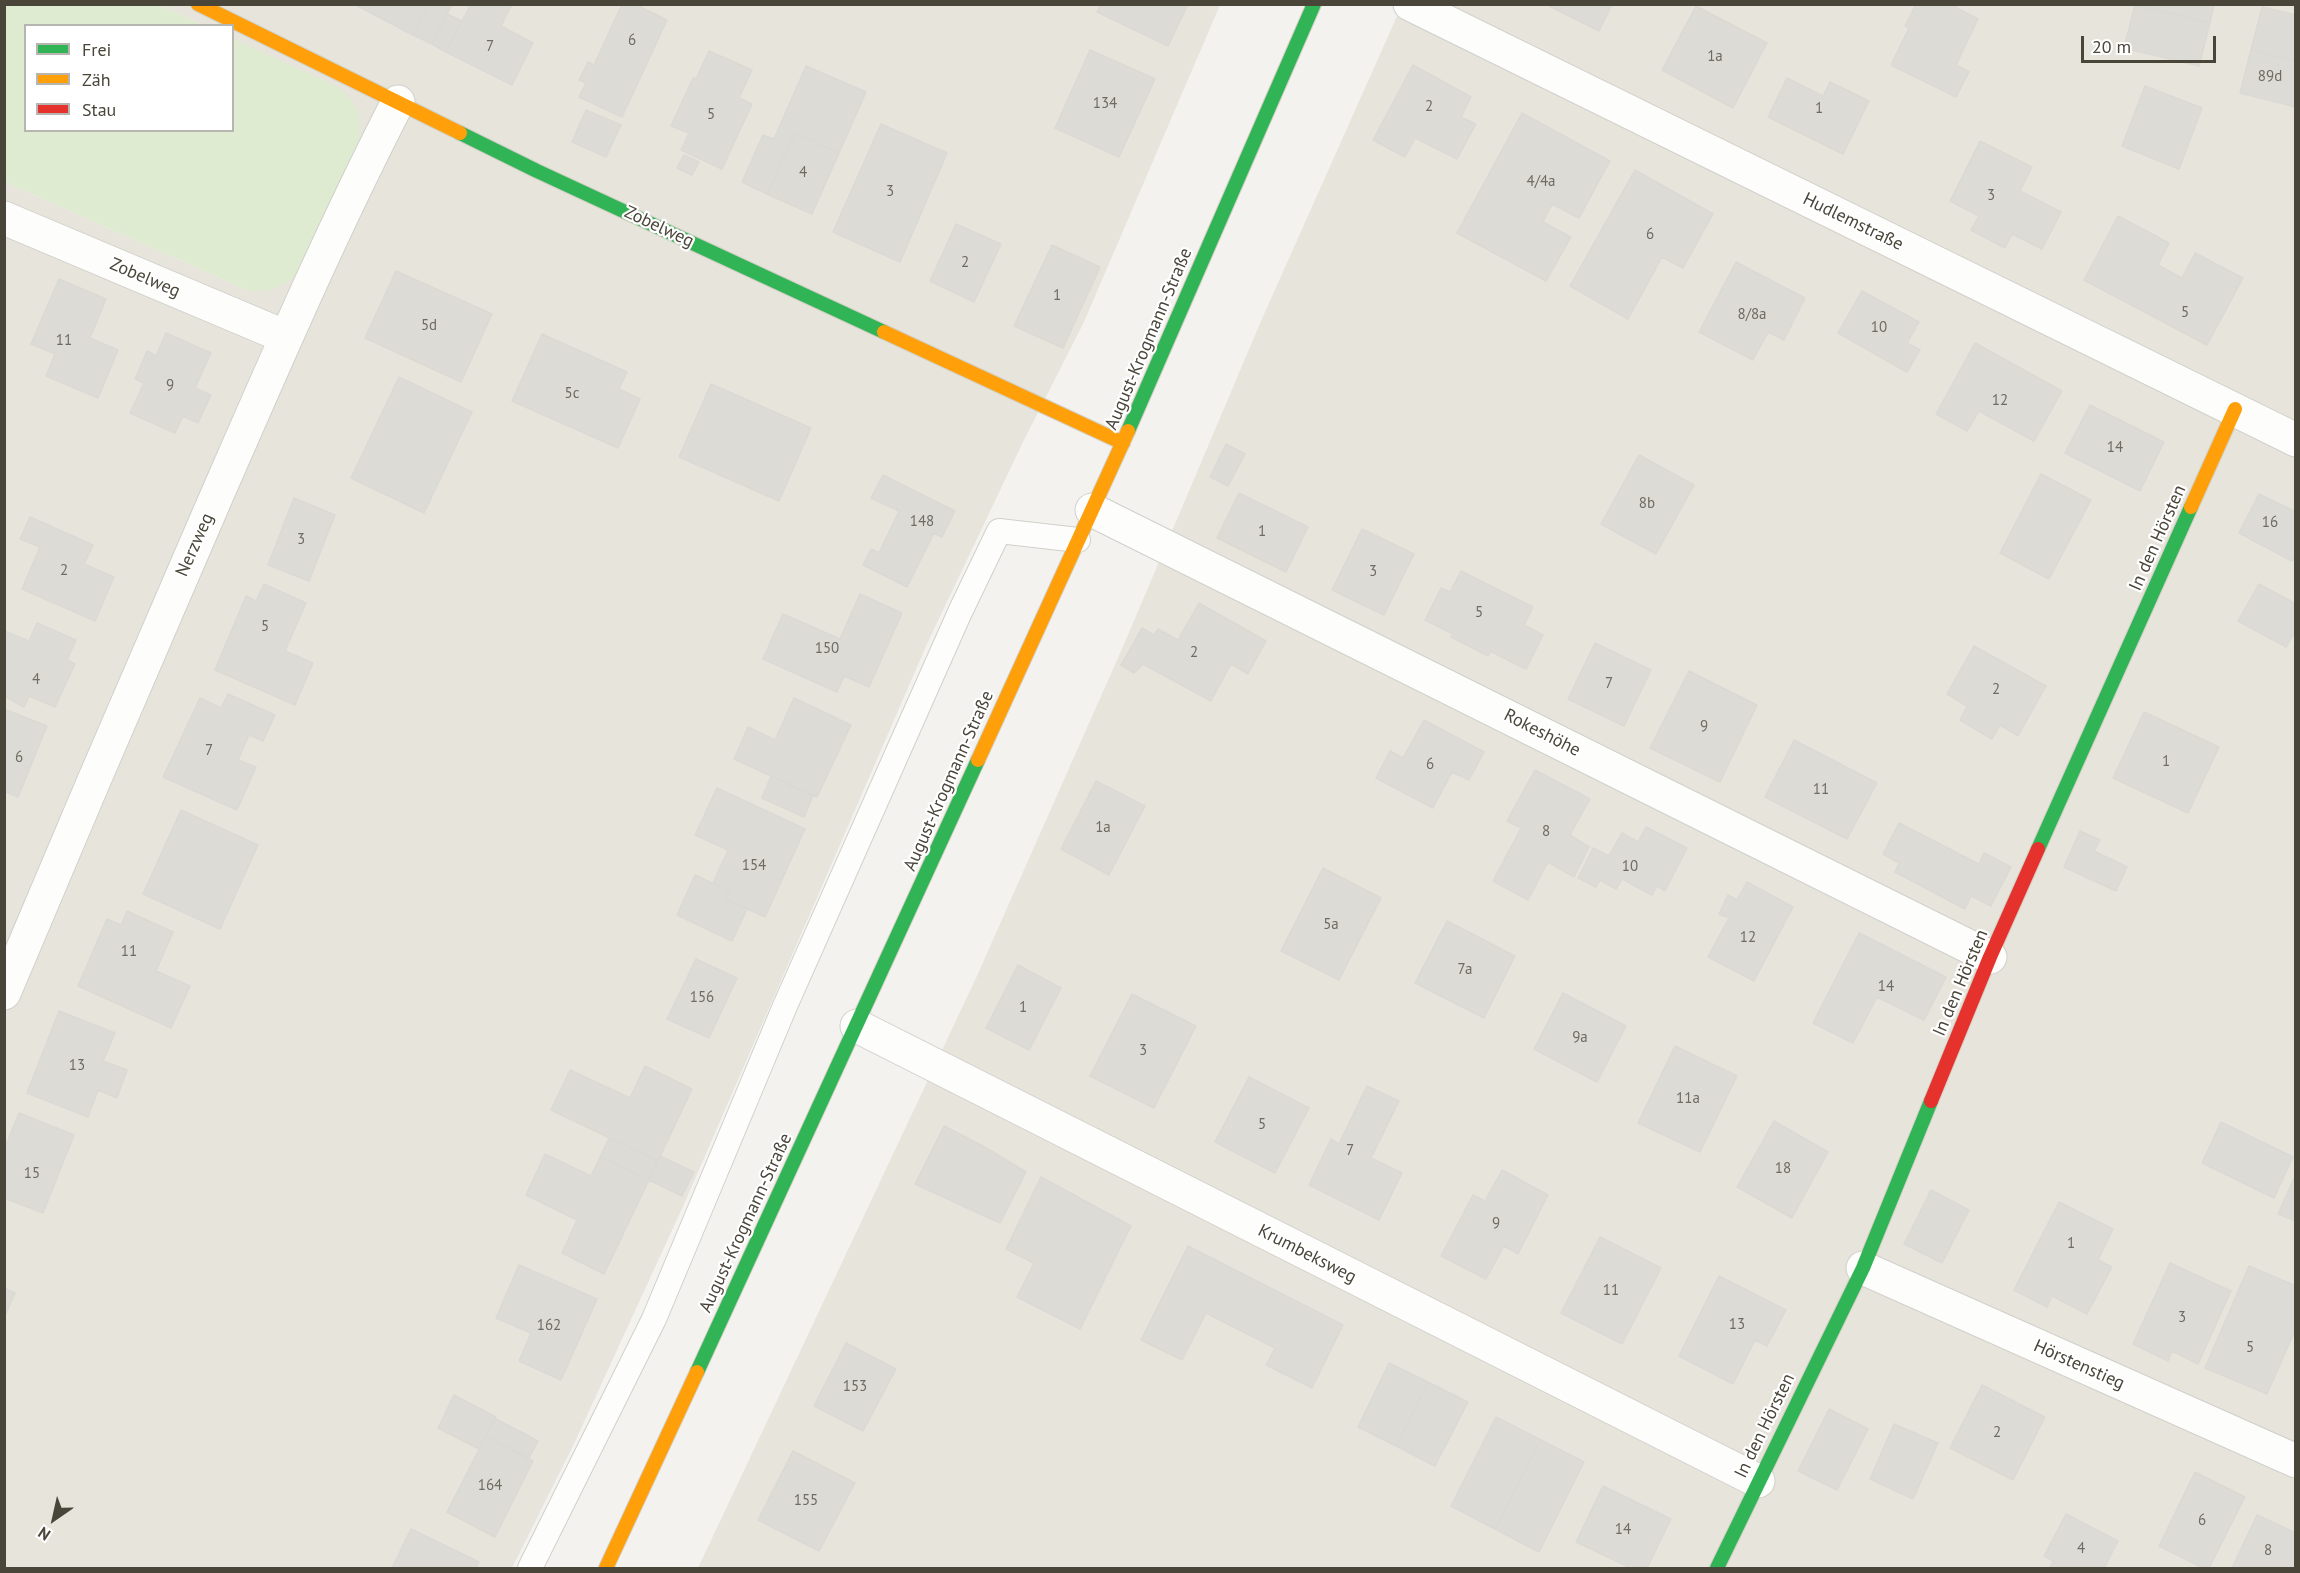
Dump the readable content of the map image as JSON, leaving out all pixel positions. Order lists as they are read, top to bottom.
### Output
{
  "streets": {
    "street": [
      "Hudlemstraße",
      "Zobelweg",
      "August-Krogmann-Straße",
      "In den Hörsten",
      "Nerzweg",
      "Rokeshöhe",
      "Krumbeksweg",
      "Hörstenstieg"
    ]
  },
  "crossings": [
    ["Hudlemstraße", "In den Hörsten"],
    ["Zobelweg", "August-Krogmann-Straße"],
    ["Zobelweg", "Nerzweg"],
    ["August-Krogmann-Straße", "Rokeshöhe"],
    ["August-Krogmann-Straße", "Krumbeksweg"],
    ["In den Hörsten", "Rokeshöhe"],
    ["In den Hörsten", "Krumbeksweg"],
    ["In den Hörsten", "Hörstenstieg"]
  ],
  "house_numbers": [
    "6",
    "7",
    "1a",
    "89d",
    "134",
    "2",
    "1",
    "5",
    "4",
    "4/4a",
    "3",
    "3",
    "6",
    "2",
    "1",
    "5",
    "8/8a",
    "5d",
    "10",
    "11",
    "9",
    "5c",
    "12",
    "14",
    "8b",
    "148",
    "16",
    "1",
    "3",
    "2",
    "3",
    "5",
    "5",
    "150",
    "2",
    "4",
    "7",
    "2",
    "9",
    "7",
    "6",
    "1",
    "6",
    "11",
    "1a",
    "8",
    "154",
    "10",
    "5a",
    "12",
    "11",
    "7a",
    "14",
    "156",
    "1",
    "9a",
    "3",
    "13",
    "11a",
    "5",
    "7",
    "18",
    "15",
    "9",
    "1",
    "11",
    "3",
    "13",
    "162",
    "5",
    "153",
    "2",
    "164",
    "155",
    "6",
    "14",
    "4",
    "8"
  ],
  "legend": ["Frei", "Zäh", "Stau"],
  "scale_bar": "20 m",
  "north": "bottom left"
}
